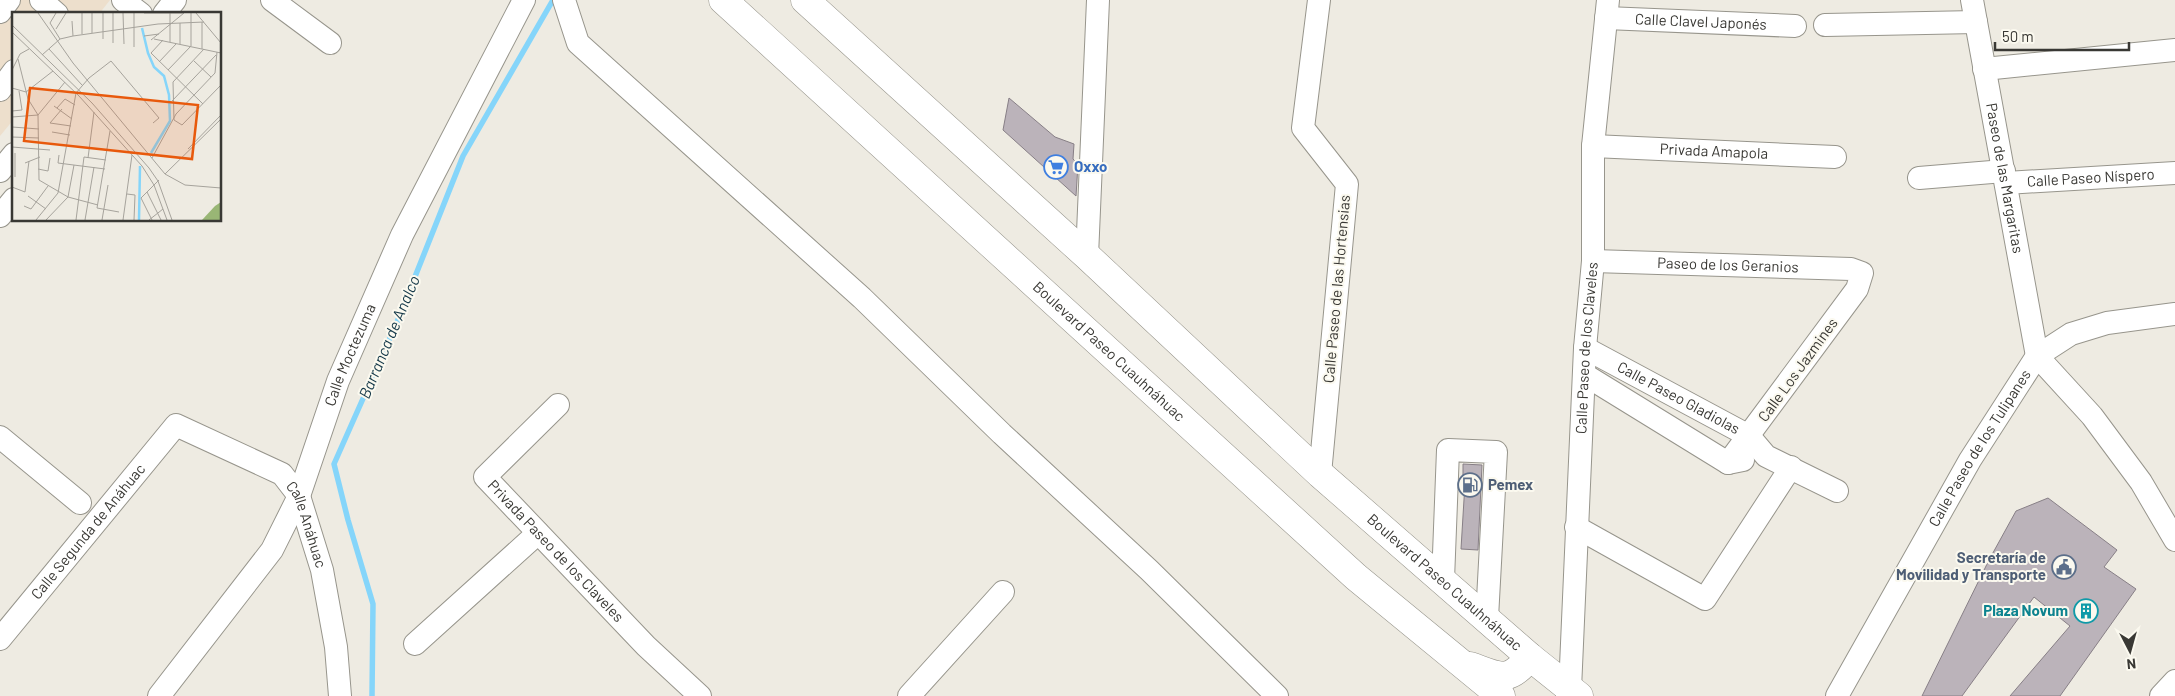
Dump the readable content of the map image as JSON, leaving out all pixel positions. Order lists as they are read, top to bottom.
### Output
{
  "streets": {
    "main road": ["Boulevard Paseo Cuauhnáhuac"],
    "street": [
      "Calle Clavel Japonés",
      "Privada Amapola",
      "Paseo de las Margaritas",
      "Calle Paseo Níspero",
      "Paseo de los Geranios",
      "Calle Paseo de las Hortensias",
      "Calle Paseo de los Claveles",
      "Calle Moctezuma",
      "Calle Los Jazmines",
      "Calle Paseo Gladiolas",
      "Calle Paseo de los Tulipanes",
      "Calle Anáhuac",
      "Calle Segunda de Anáhuac",
      "Privada Paseo de los Claveles"
    ]
  },
  "crossings": [
    ["Calle Clavel Japonés", "Calle Paseo de los Claveles"],
    ["Privada Amapola", "Calle Paseo de los Claveles"],
    ["Paseo de las Margaritas", "Calle Paseo Níspero"],
    ["Paseo de las Margaritas", "Calle Paseo de los Tulipanes"],
    ["Paseo de los Geranios", "Calle Paseo de los Claveles"],
    ["Paseo de los Geranios", "Calle Los Jazmines"],
    ["Calle Paseo de las Hortensias", "Boulevard Paseo Cuauhnáhuac"],
    ["Calle Paseo de los Claveles", "Boulevard Paseo Cuauhnáhuac"],
    ["Calle Paseo de los Claveles", "Calle Paseo Gladiolas"],
    ["Calle Moctezuma", "Calle Anáhuac"],
    ["Calle Los Jazmines", "Calle Paseo Gladiolas"],
    ["Calle Anáhuac", "Calle Segunda de Anáhuac"]
  ],
  "water": ["Barranca de Analco"],
  "places": {
    "supermarket": ["Oxxo"],
    "fuel station": ["Pemex"],
    "public building": ["Secretaría de Movilidad y Transporte"],
    "building": ["Plaza Novum"]
  },
  "scale_bar": "50 m",
  "north": "bottom"
}
